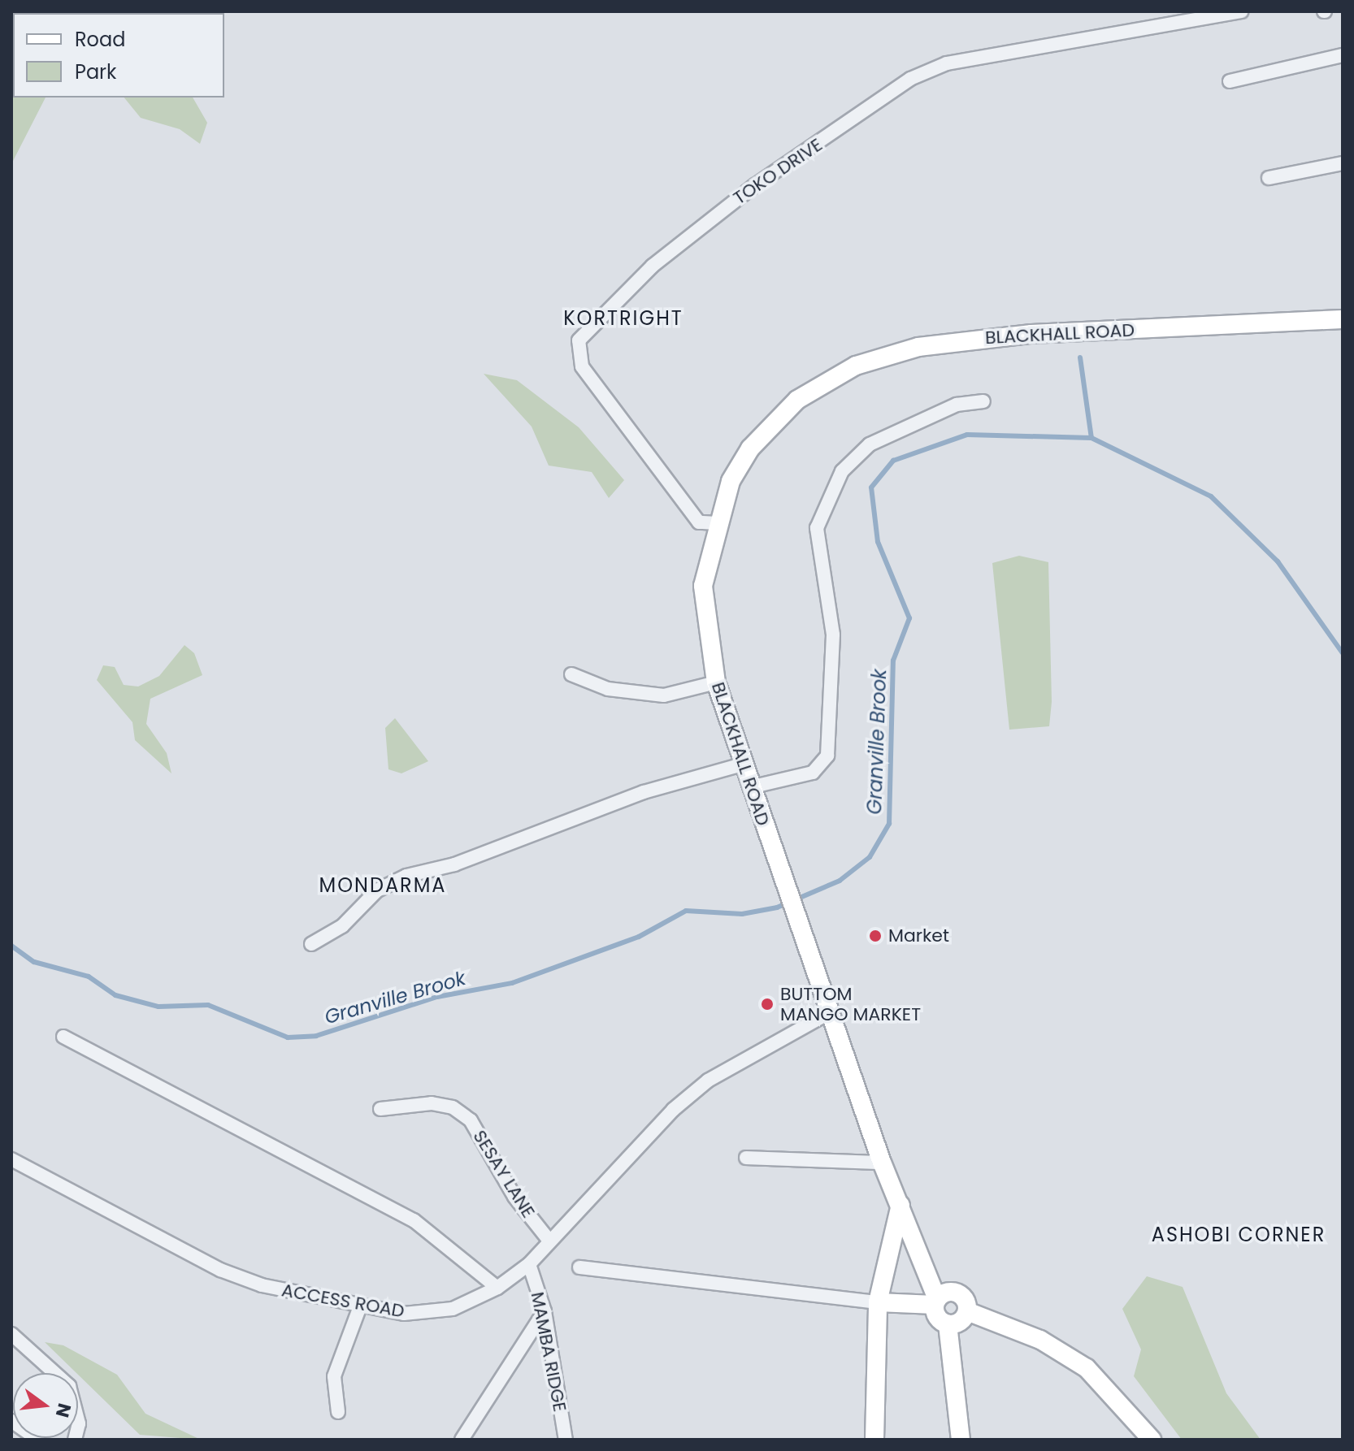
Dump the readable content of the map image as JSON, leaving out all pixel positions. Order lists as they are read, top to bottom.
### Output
{
  "streets": {
    "main road": ["BLACKHALL ROAD"],
    "street": [
      "TOKO DRIVE",
      "SESAY LANE",
      "ACCESS ROAD",
      "MAMBA RIDGE"
    ]
  },
  "crossings": [
    ["TOKO DRIVE", "BLACKHALL ROAD"],
    ["BLACKHALL ROAD", "ACCESS ROAD"],
    ["SESAY LANE", "ACCESS ROAD"],
    ["ACCESS ROAD", "MAMBA RIDGE"]
  ],
  "districts": ["KORTRIGHT", "MONDARMA", "ASHOBI CORNER"],
  "water": ["Granville Brook"],
  "places": ["Market", "BUTTOM MANGO MARKET"],
  "legend": ["Road", "Park"],
  "north": "right"
}
